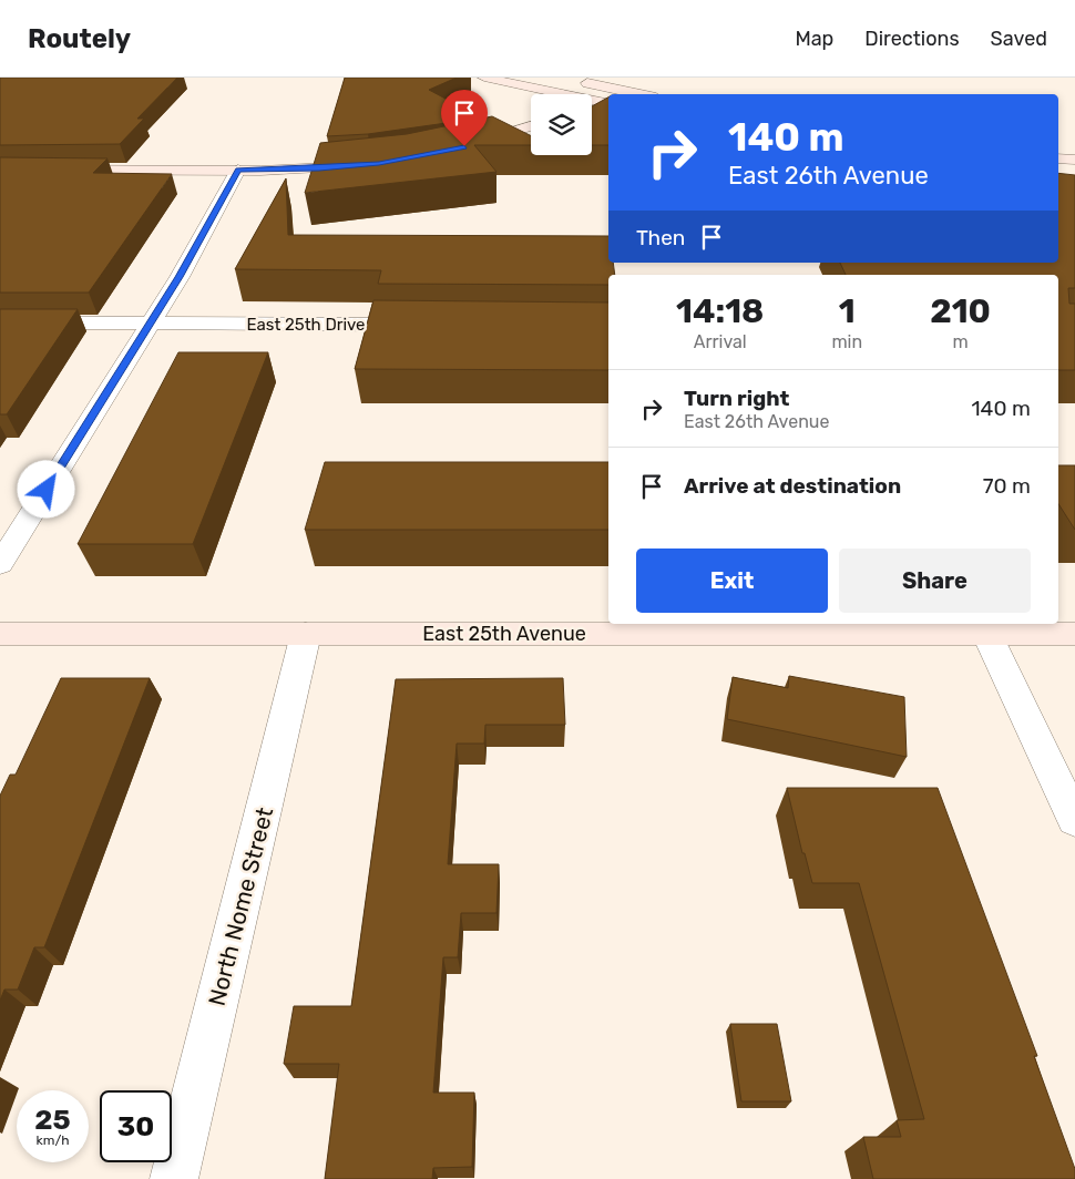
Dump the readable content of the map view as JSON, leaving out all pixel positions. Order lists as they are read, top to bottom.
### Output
{
  "streets": {
    "street": ["East 25th Drive", "East 25th Avenue", "North Nome Street"]
  },
  "crossings": [
    ["East 25th Avenue", "North Nome Street"]
  ],
  "page": {
    "header": "Routely",
    "nav": ["Map", "Directions", "Saved"],
    "turn": ["140 m", "East 26th Avenue"],
    "then": "Then",
    "eta": [
      "14:18",
      "Arrival",
      "1",
      "min",
      "210",
      "m"
    ],
    "list": [
      {
        "name": "Turn right",
        "note": "East 26th Avenue",
        "value": "140 m"
      },
      {
        "name": "Arrive at destination",
        "value": "70 m"
      }
    ],
    "buttons": ["Exit", "Share"],
    "speed": "25 km/h",
    "limit": "30"
  }
}
